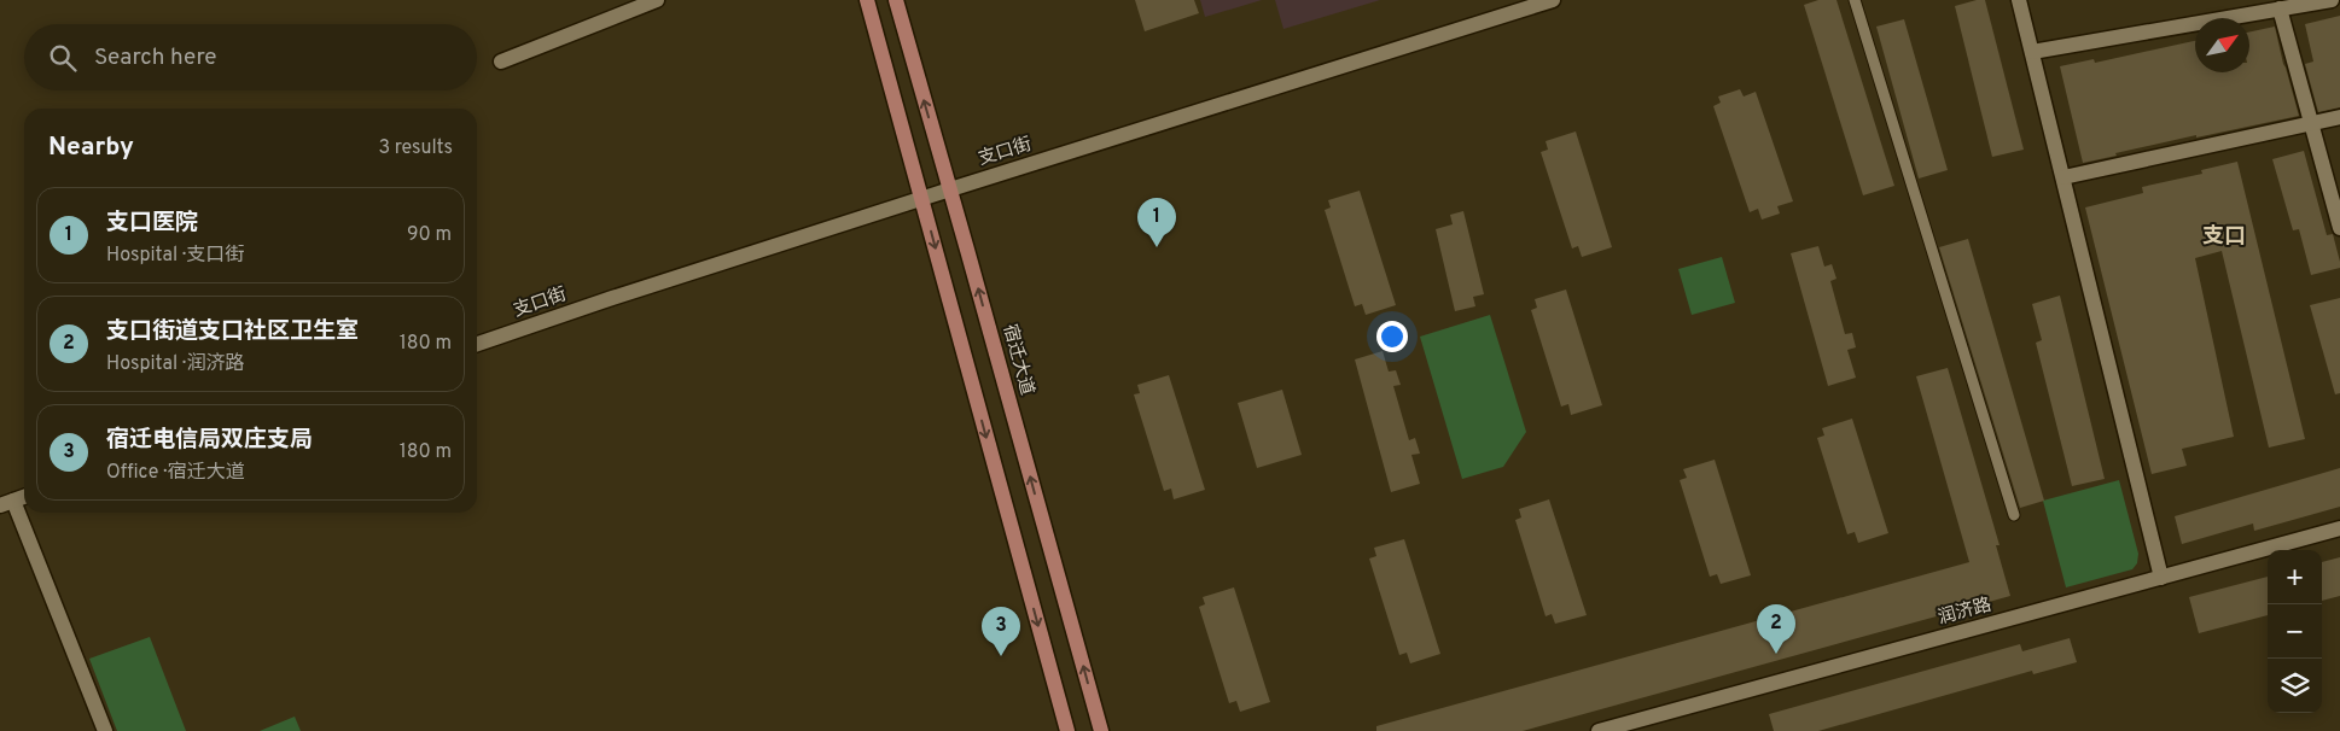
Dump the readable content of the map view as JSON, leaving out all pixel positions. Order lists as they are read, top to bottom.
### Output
{
  "streets": {
    "main road": ["宿迁大道"],
    "street": ["支口街", "润济路"]
  },
  "crossings": [
    ["支口街", "宿迁大道"]
  ],
  "districts": ["支口"],
  "north": "top right",
  "page": {
    "search": "Search here",
    "heading": ["Nearby", "3 results"],
    "list": [
      {
        "mark": "1",
        "name": "支口医院",
        "note": "Hospital · 支口街",
        "value": "90 m"
      },
      {
        "mark": "2",
        "name": "支口街道支口社区卫生室",
        "note": "Hospital · 润济路",
        "value": "180 m"
      },
      {
        "mark": "3",
        "name": "宿迁电信局双庄支局",
        "note": "Office · 宿迁大道",
        "value": "180 m"
      }
    ],
    "pins": ["1", "2", "3"],
    "map_buttons": ["+", "−"]
  }
}
